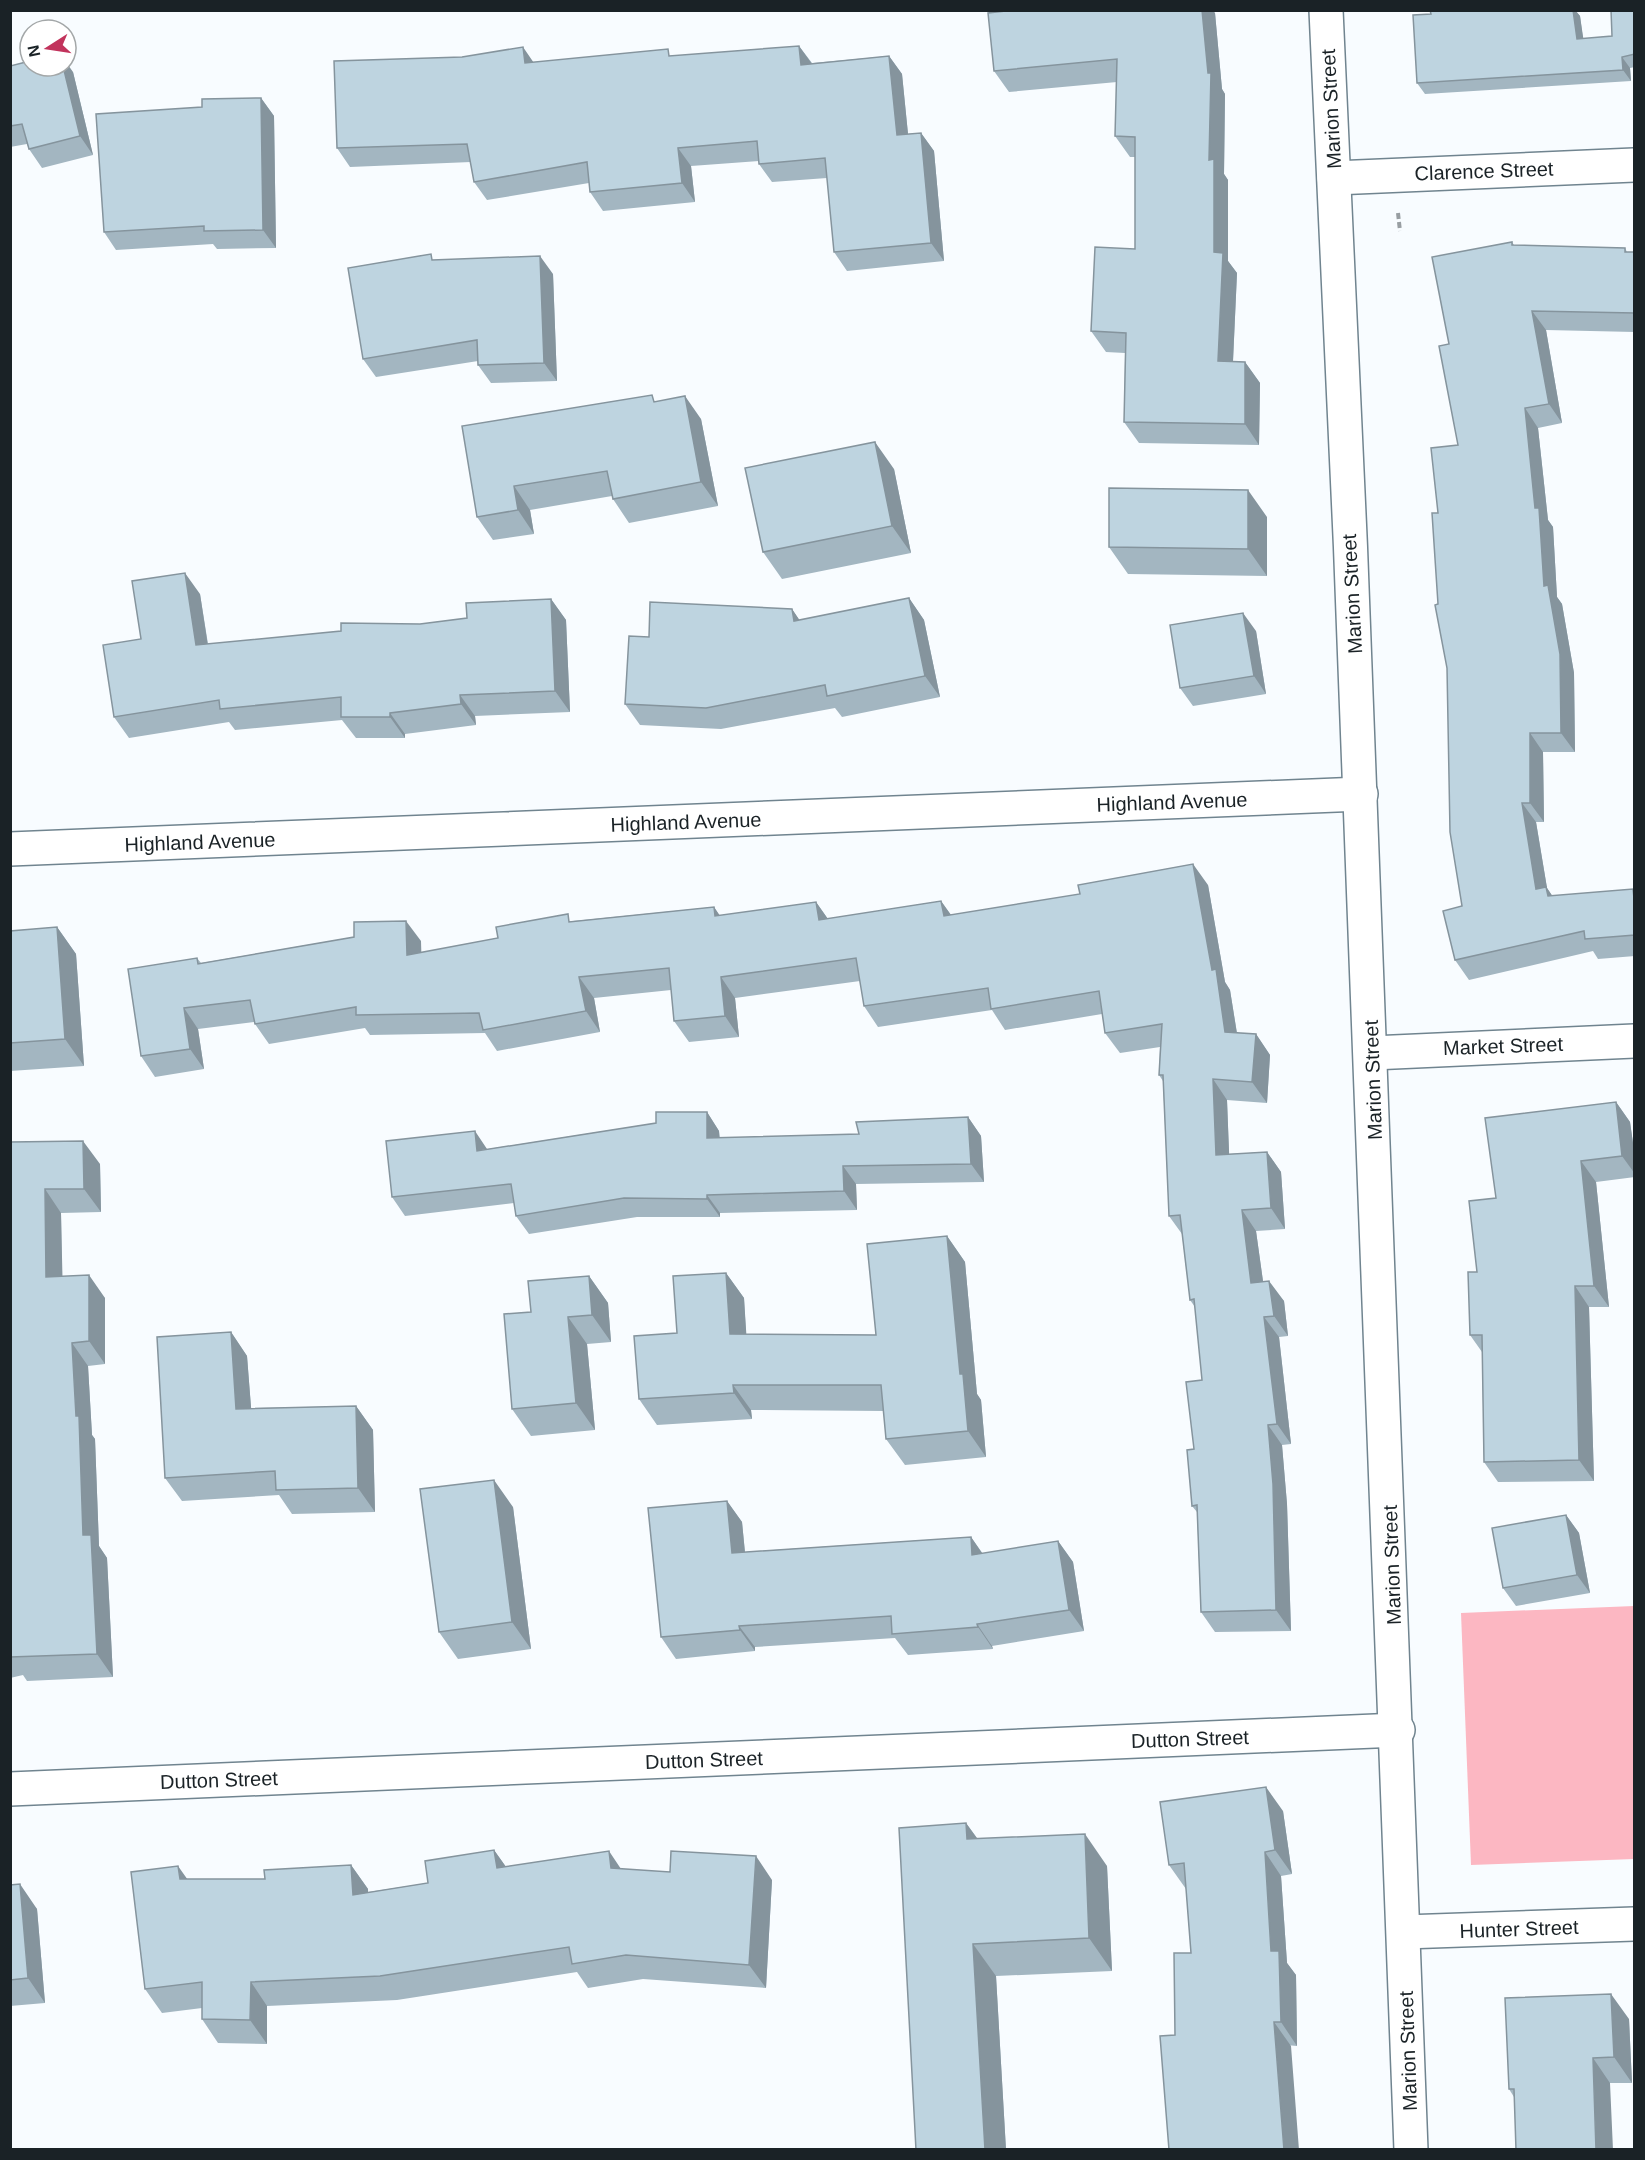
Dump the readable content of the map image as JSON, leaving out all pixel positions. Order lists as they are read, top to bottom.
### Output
{
  "streets": {
    "street": [
      "Marion Street",
      "Clarence Street",
      "Highland Avenue",
      "Market Street",
      "Dutton Street",
      "Hunter Street"
    ]
  },
  "crossings": [
    ["Marion Street", "Clarence Street"],
    ["Marion Street", "Highland Avenue"],
    ["Marion Street", "Market Street"],
    ["Marion Street", "Dutton Street"],
    ["Marion Street", "Hunter Street"]
  ],
  "north": "left"
}
